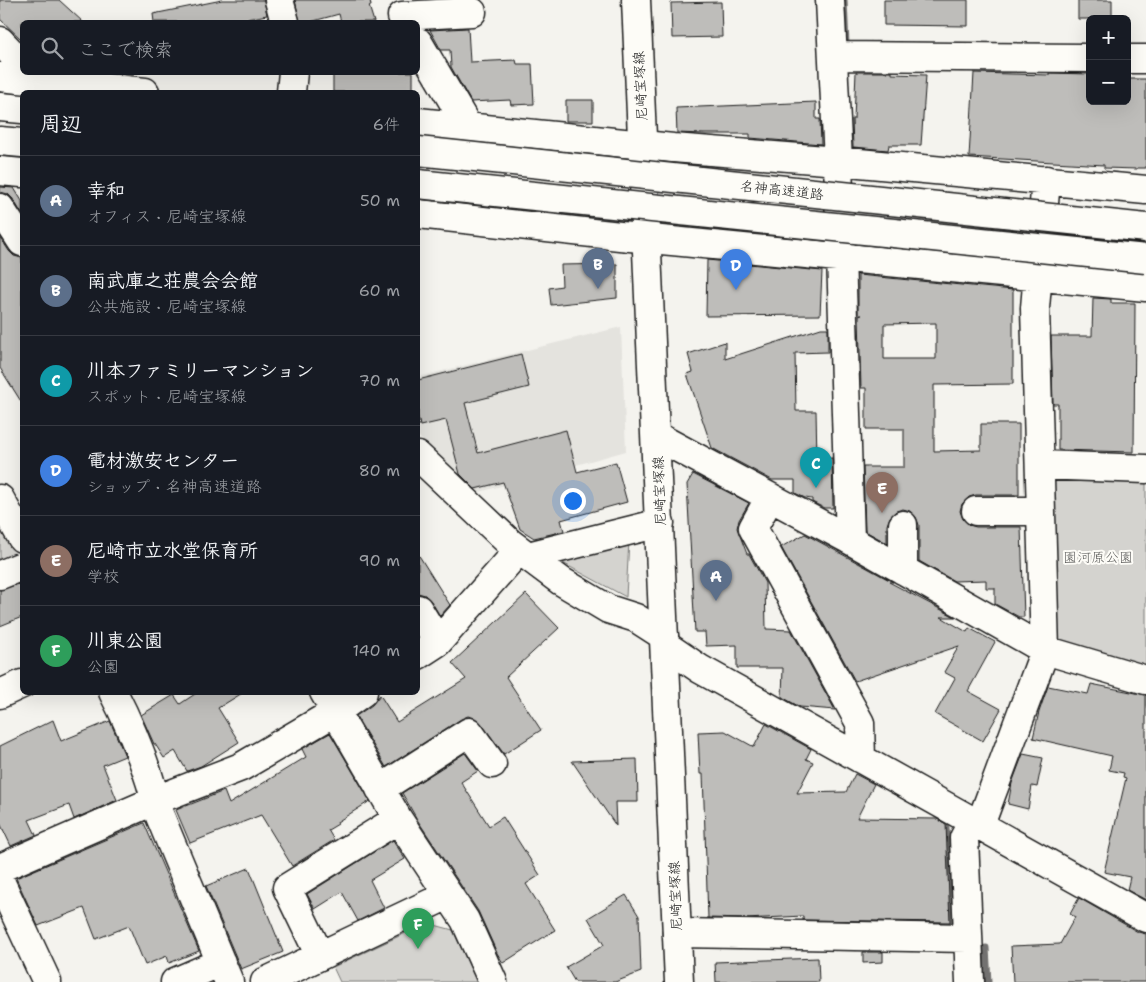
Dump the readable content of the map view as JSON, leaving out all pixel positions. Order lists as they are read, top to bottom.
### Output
{
  "streets": {
    "main road": ["尼崎宝塚線", "名神高速道路"]
  },
  "parks": ["園河原公園"],
  "page": {
    "map_buttons": ["+", "−"],
    "search": "ここで検索",
    "heading": ["周辺", "6件"],
    "list": [
      {
        "mark": "A",
        "name": "幸和",
        "note": "オフィス · 尼崎宝塚線",
        "value": "50 m"
      },
      {
        "mark": "B",
        "name": "南武庫之荘農会会館",
        "note": "公共施設 · 尼崎宝塚線",
        "value": "60 m"
      },
      {
        "mark": "C",
        "name": "川本ファミリーマンション",
        "note": "スポット · 尼崎宝塚線",
        "value": "70 m"
      },
      {
        "mark": "D",
        "name": "電材激安センター",
        "note": "ショップ · 名神高速道路",
        "value": "80 m"
      },
      {
        "mark": "E",
        "name": "尼崎市立水堂保育所",
        "note": "学校",
        "value": "90 m"
      },
      {
        "mark": "F",
        "name": "川東公園",
        "note": "公園",
        "value": "140 m"
      }
    ],
    "pins": [
      "B",
      "D",
      "C",
      "E",
      "A",
      "F"
    ]
  }
}
